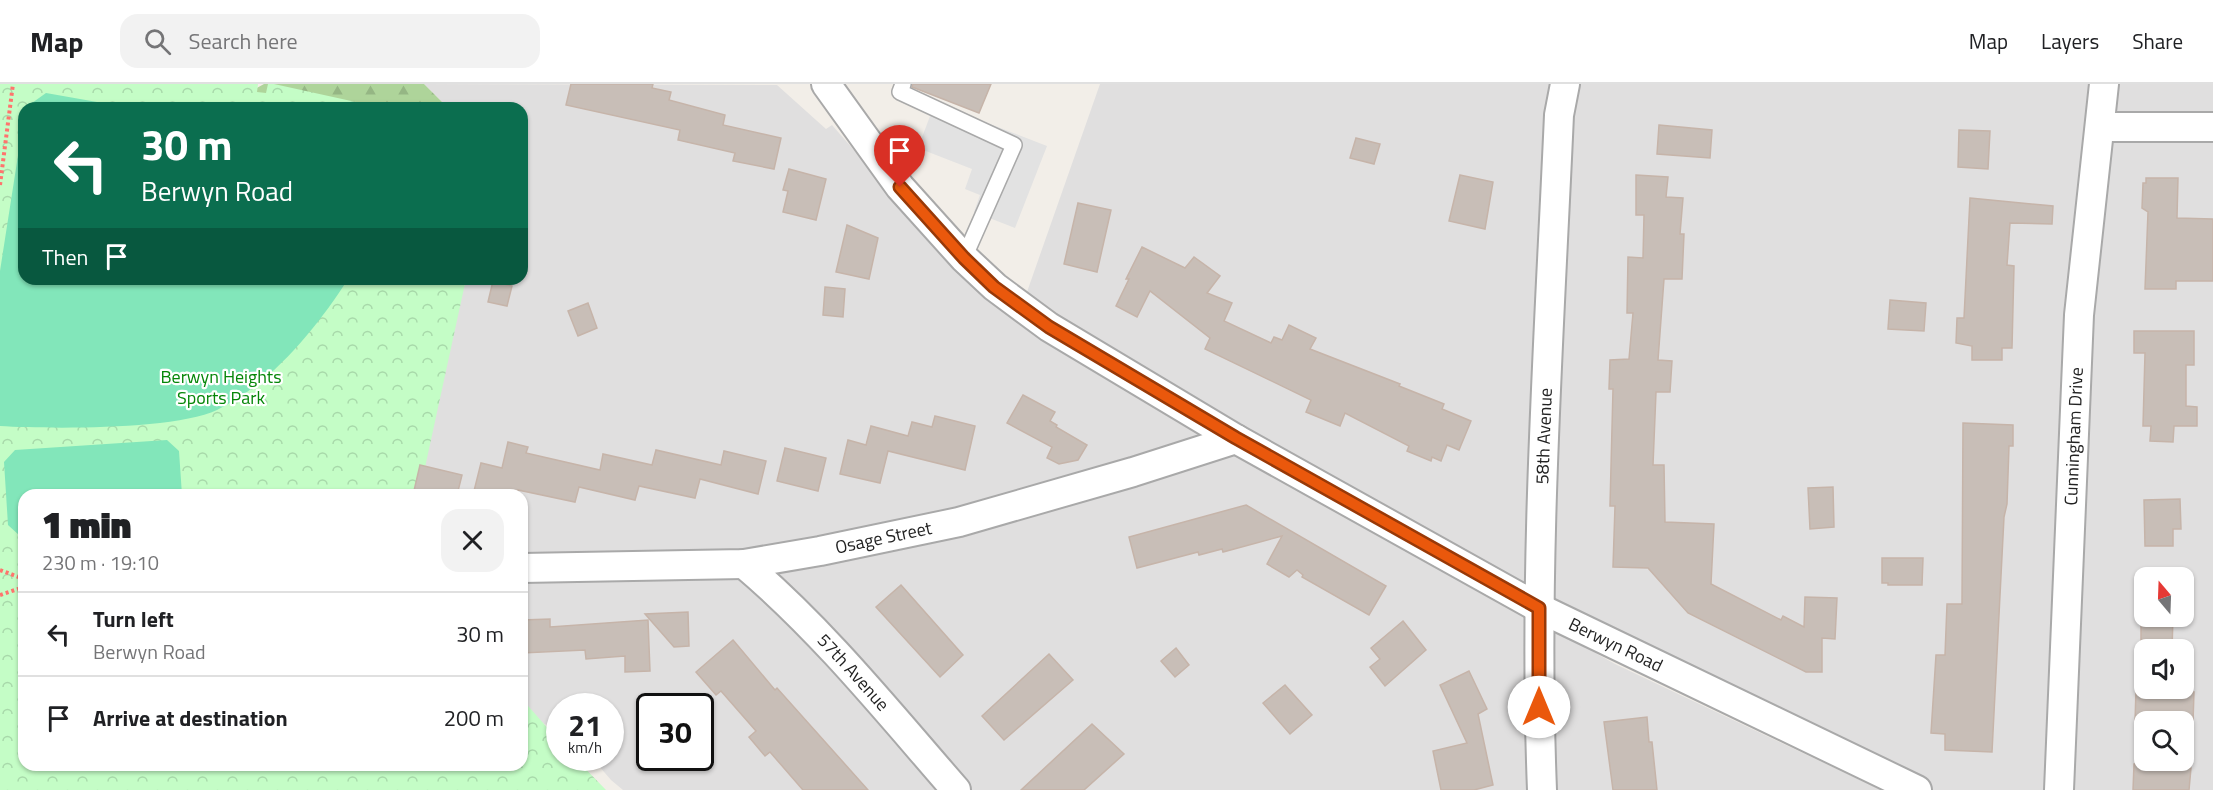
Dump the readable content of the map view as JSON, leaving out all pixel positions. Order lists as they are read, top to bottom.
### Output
{
  "streets": {
    "street": [
      "Cunningham Drive",
      "58th Avenue",
      "Osage Street",
      "Berwyn Road",
      "57th Avenue"
    ]
  },
  "crossings": [
    ["58th Avenue", "Berwyn Road"],
    ["Osage Street", "Berwyn Road"],
    ["Osage Street", "57th Avenue"]
  ],
  "parks": ["Berwyn Heights Sports Park"],
  "north": "top",
  "page": {
    "header": "Map",
    "search": "Search here",
    "nav": ["Map", "Layers", "Share"],
    "turn": ["30 m", "Berwyn Road"],
    "then": "Then",
    "heading": ["1 min", "230 m · 19:10"],
    "list": [
      {
        "name": "Turn left",
        "note": "Berwyn Road",
        "value": "30 m"
      },
      {
        "name": "Arrive at destination",
        "value": "200 m"
      }
    ],
    "speed": "21 km/h",
    "limit": "30"
  }
}
